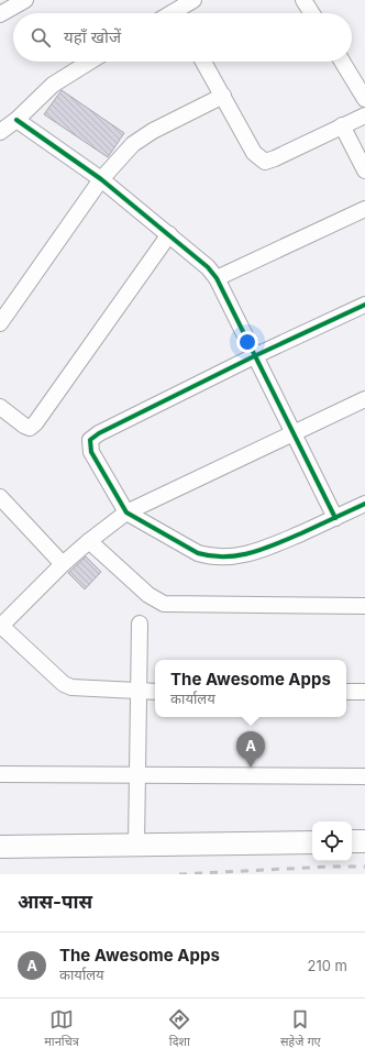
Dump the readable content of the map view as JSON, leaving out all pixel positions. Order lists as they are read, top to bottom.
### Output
{
  "page": {
    "search": "यहाँ खोजें",
    "popup": ["The Awesome Apps", "कार्यालय"],
    "pins": "A",
    "heading": "आस-पास",
    "list": [
      {
        "mark": "A",
        "name": "The Awesome Apps",
        "note": "कार्यालय",
        "value": "210 m"
      }
    ],
    "nav": ["मानचित्र", "दिशा", "सहेजे गए"]
  }
}
